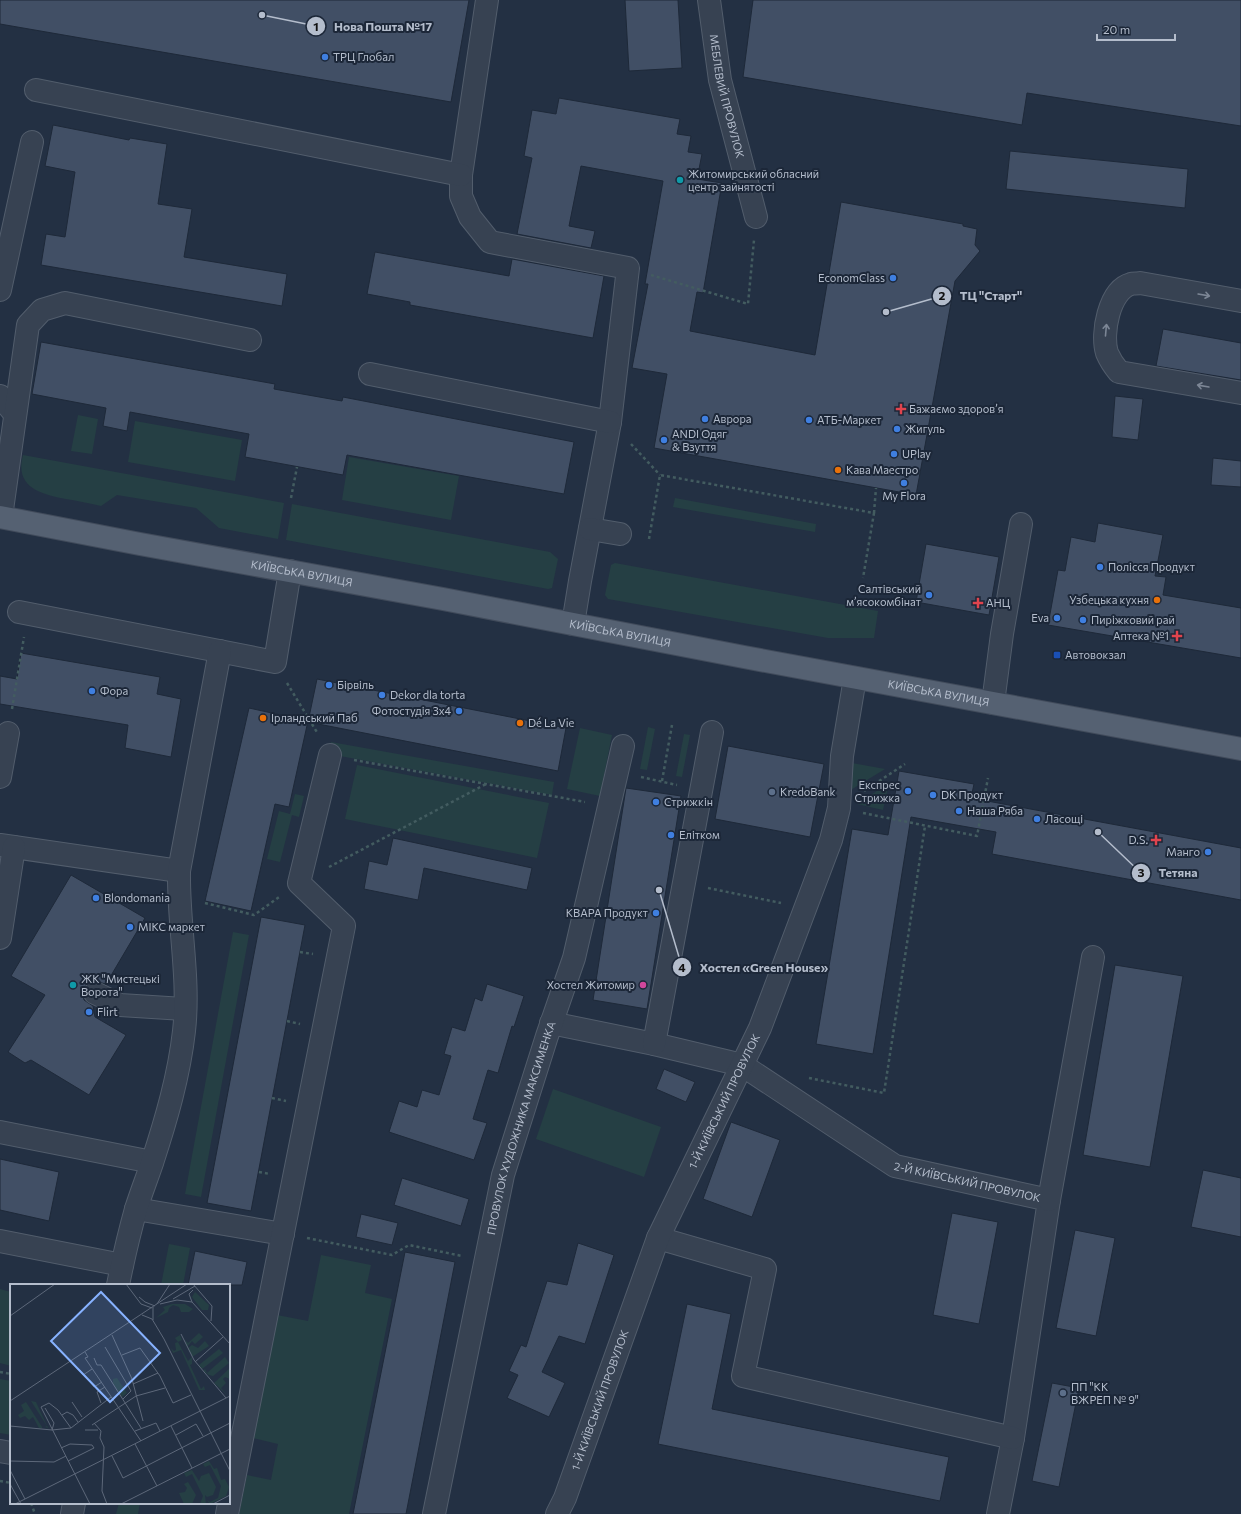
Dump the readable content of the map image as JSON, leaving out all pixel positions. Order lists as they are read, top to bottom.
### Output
{
  "streets": {
    "main road": ["КИЇВСЬКА ВУЛИЦЯ"],
    "street": [
      "МЕБЛЕВИЙ ПРОВУЛОК",
      "1-Й КИЇВСЬКИЙ ПРОВУЛОК",
      "ПРОВУЛОК ХУДОЖНИКА МАКСИМЕНКА",
      "2-Й КИЇВСЬКИЙ ПРОВУЛОК"
    ]
  },
  "crossings": [
    ["КИЇВСЬКА ВУЛИЦЯ", "1-Й КИЇВСЬКИЙ ПРОВУЛОК"],
    ["1-Й КИЇВСЬКИЙ ПРОВУЛОК", "2-Й КИЇВСЬКИЙ ПРОВУЛОК"]
  ],
  "places": {
    "other": [
      "Нова Пошта №17",
      "ТРЦ Глобал",
      "Житомирський обласний центр зайнятості",
      "EconomClass",
      "ТЦ \"Старт\"",
      "Аврора",
      "АТБ-Маркет",
      "Жигуль",
      "ANDI Одяг & Взуття",
      "UPlay",
      "Кава Маестро",
      "My Flora",
      "Полісся Продукт",
      "Салтівський мʼясокомбінат",
      "Узбецька кухня",
      "Eva",
      "Пиріжковий рай",
      "Бірвіль",
      "Фора",
      "Dekor dla torta",
      "Фотостудія 3х4",
      "Ірландський Паб",
      "Dé La Vie",
      "Експрес Стрижка",
      "KredoBank",
      "DK Продукт",
      "Стрижкін",
      "Наша Ряба",
      "Ласощі",
      "Тетяна",
      "Елітком",
      "Манго",
      "Хостел «Green House»",
      "Blondomania",
      "КВАРА Продукт",
      "МІКС маркет",
      "ЖК \"Мистецькі Ворота\"",
      "Хостел Житомир",
      "Flirt",
      "ПП \"КК ВЖРЕП № 9\""
    ],
    "health": [
      "Бажаємо здоровʼя",
      "АНЦ",
      "Аптека №1",
      "D.S."
    ],
    "transit": ["Автовокзал"]
  },
  "scale_bar": "20 m"
}
